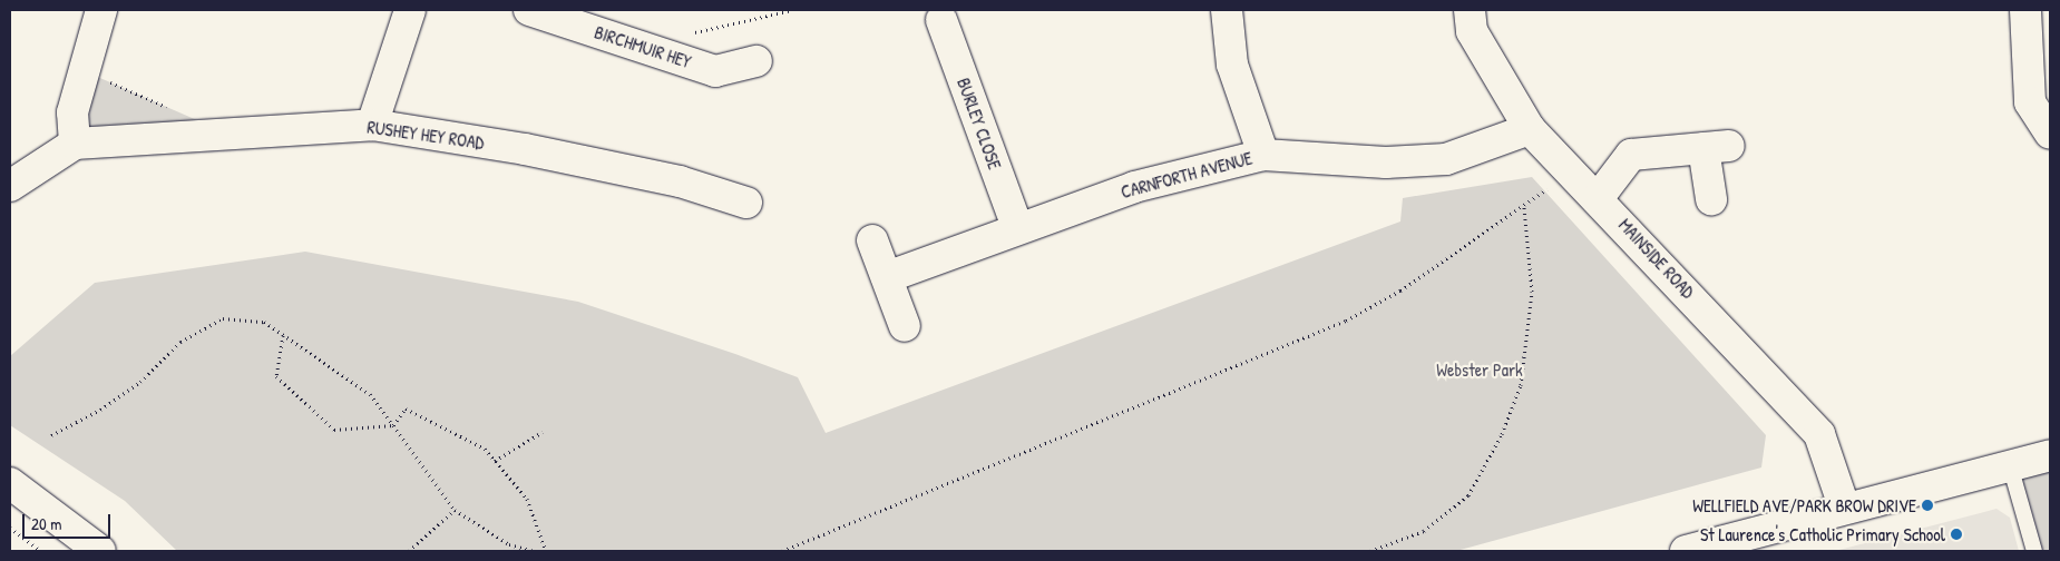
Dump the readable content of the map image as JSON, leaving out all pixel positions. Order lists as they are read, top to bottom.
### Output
{
  "streets": {
    "street": [
      "BIRCHMUIR HEY",
      "BURLEY CLOSE",
      "RUSHEY HEY ROAD",
      "CARNFORTH AVENUE",
      "MAINSIDE ROAD"
    ]
  },
  "crossings": [
    ["BURLEY CLOSE", "CARNFORTH AVENUE"],
    ["CARNFORTH AVENUE", "MAINSIDE ROAD"]
  ],
  "parks": ["Webster Park"],
  "places": ["WELLFIELD AVE/PARK BROW DRIVE", "St Laurence's Catholic Primary School"],
  "scale_bar": "20 m"
}
